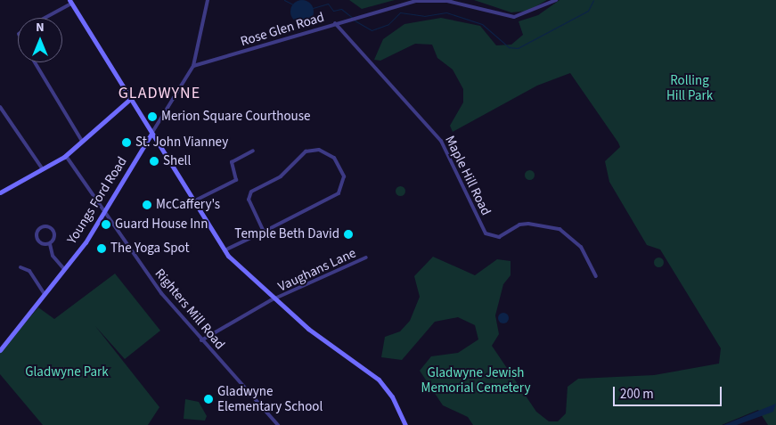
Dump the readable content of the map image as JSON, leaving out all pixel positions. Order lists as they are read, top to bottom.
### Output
{
  "streets": {
    "main road": ["Youngs Ford Road"],
    "street": [
      "Rose Glen Road",
      "Maple Hill Road",
      "Vaughans Lane",
      "Righters Mill Road"
    ]
  },
  "crossings": [
    ["Rose Glen Road", "Maple Hill Road"],
    ["Rose Glen Road", "Youngs Ford Road"],
    ["Youngs Ford Road", "Righters Mill Road"],
    ["Vaughans Lane", "Righters Mill Road"]
  ],
  "districts": ["GLADWYNE"],
  "parks": ["Rolling Hill Park", "Gladwyne Park", "Gladwyne Jewish Memorial Cemetery"],
  "places": [
    "Merion Square Courthouse",
    "St. John Vianney",
    "Shell",
    "McCaffery's",
    "Guard House Inn",
    "Temple Beth David",
    "The Yoga Spot",
    "Gladwyne Elementary School"
  ],
  "scale_bar": "200 m",
  "north": "top"
}
